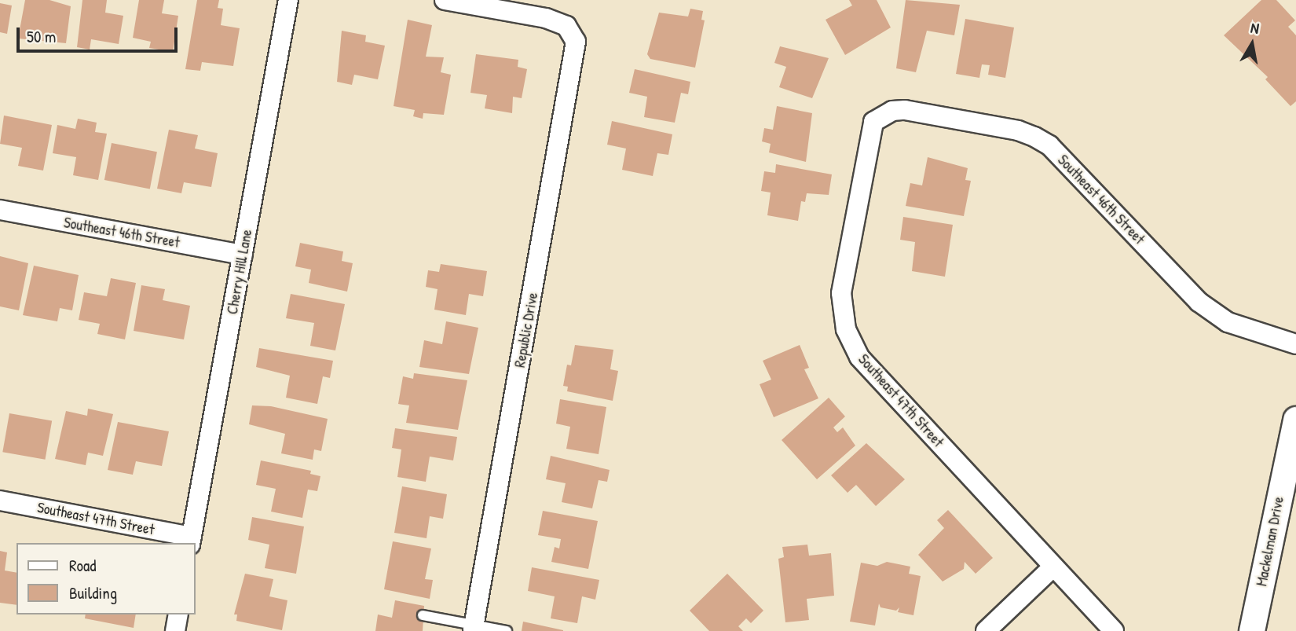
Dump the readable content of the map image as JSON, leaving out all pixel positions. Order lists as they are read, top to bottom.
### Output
{
  "streets": {
    "street": [
      "Southeast 46th Street",
      "Cherry Hill Lane",
      "Republic Drive",
      "Southeast 47th Street",
      "Mackelman Drive"
    ]
  },
  "crossings": [
    ["Southeast 46th Street", "Cherry Hill Lane"],
    ["Southeast 46th Street", "Southeast 47th Street"],
    ["Cherry Hill Lane", "Southeast 47th Street"]
  ],
  "legend": ["Road", "Building"],
  "scale_bar": "50 m",
  "north": "top"
}
